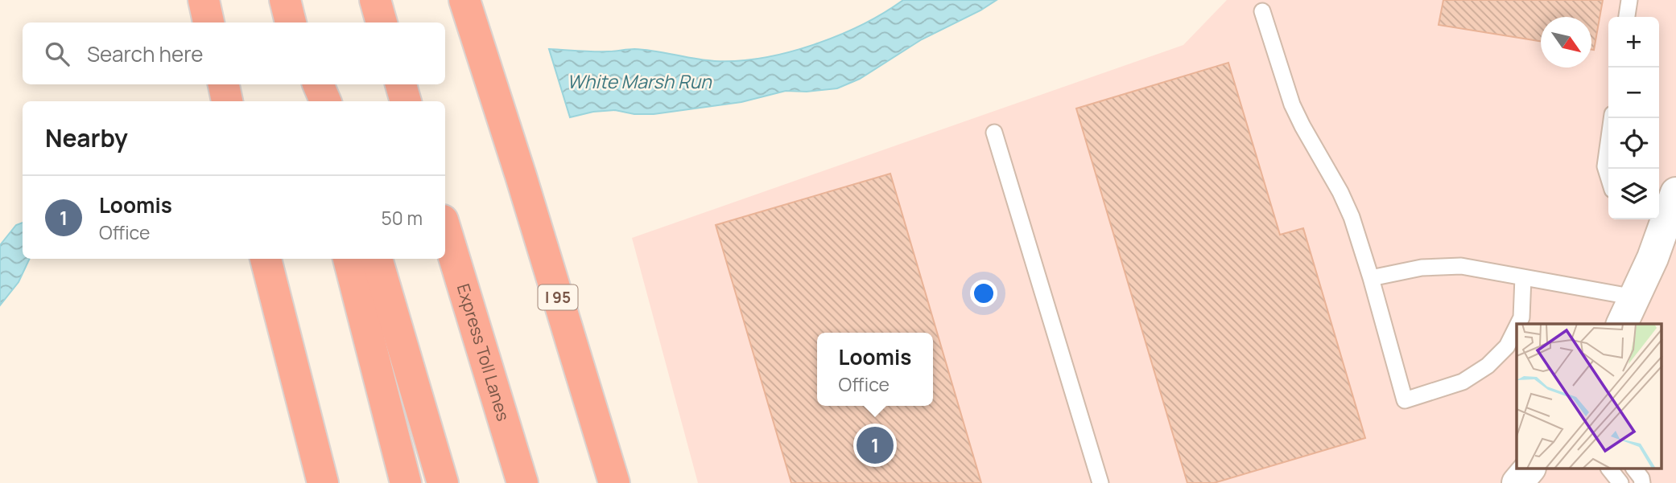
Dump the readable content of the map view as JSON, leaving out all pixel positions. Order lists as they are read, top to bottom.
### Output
{
  "streets": {
    "highway": ["I 95", "Express Toll Lanes"]
  },
  "water": ["White Marsh Run"],
  "north": "bottom right",
  "page": {
    "map_buttons": ["+", "−"],
    "search": "Search here",
    "heading": "Nearby",
    "list": [
      {
        "mark": "1",
        "name": "Loomis",
        "note": "Office",
        "value": "50 m"
      }
    ],
    "popup": ["Loomis", "Office"],
    "pins": "1"
  }
}
